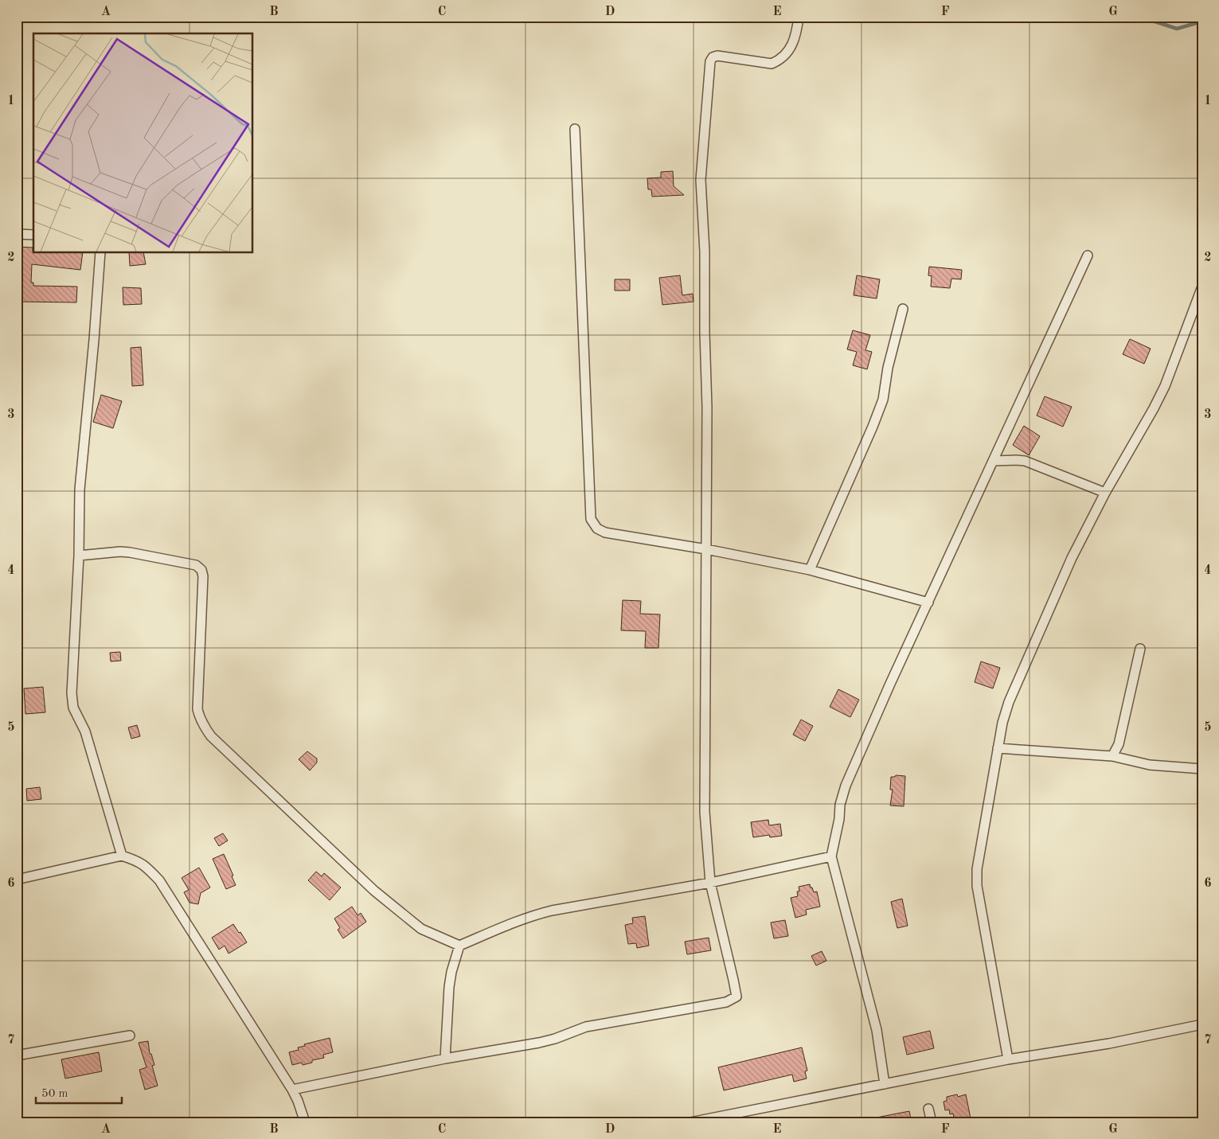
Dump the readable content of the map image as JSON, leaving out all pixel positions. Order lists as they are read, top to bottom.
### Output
{
  "scale_bar": "50 m",
  "grid": {
    "columns": [
      "A",
      "B",
      "C",
      "D",
      "E",
      "F",
      "G"
    ],
    "rows": [
      "1",
      "2",
      "3",
      "4",
      "5",
      "6",
      "7"
    ]
  }
}
